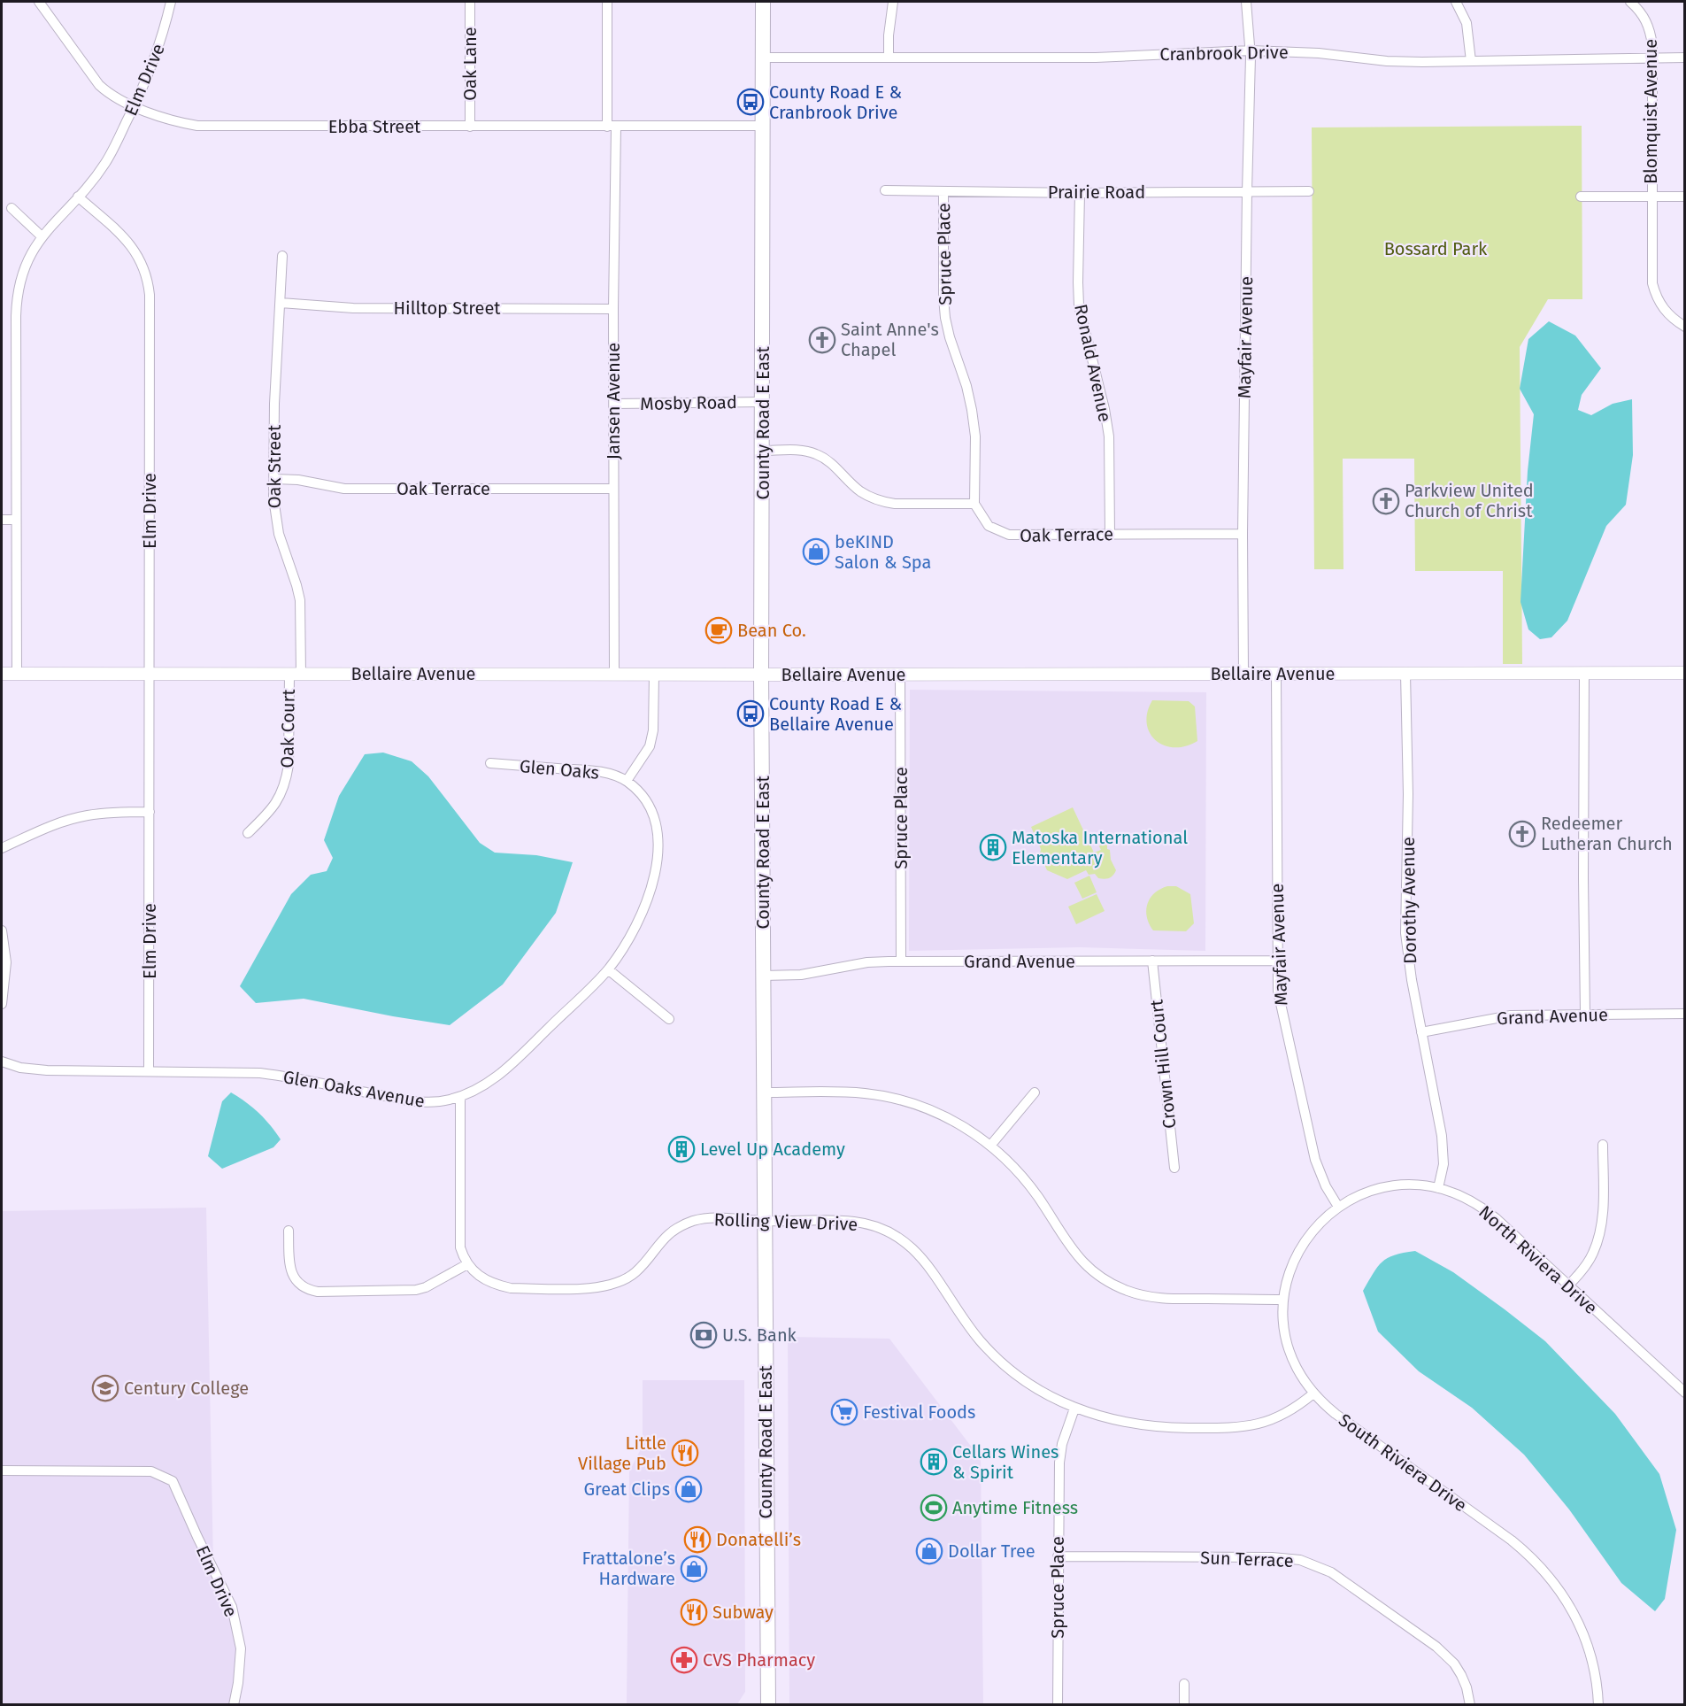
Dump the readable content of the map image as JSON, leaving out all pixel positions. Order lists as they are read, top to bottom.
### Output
{
  "streets": {
    "main road": ["County Road E East"],
    "street": [
      "Cranbrook Drive",
      "Oak Lane",
      "Elm Drive",
      "Blomquist Avenue",
      "Ebba Street",
      "Prairie Road",
      "Spruce Place",
      "Hilltop Street",
      "Mayfair Avenue",
      "Ronald Avenue",
      "Jansen Avenue",
      "Mosby Road",
      "Oak Street",
      "Oak Terrace",
      "Bellaire Avenue",
      "Oak Court",
      "Glen Oaks",
      "Dorothy Avenue",
      "Grand Avenue",
      "Crown Hill Court",
      "Glen Oaks Avenue",
      "Rolling View Drive",
      "North Riviera Drive",
      "South Riviera Drive",
      "Sun Terrace"
    ]
  },
  "crossings": [
    ["Cranbrook Drive", "Blomquist Avenue"],
    ["Cranbrook Drive", "Mayfair Avenue"],
    ["Cranbrook Drive", "County Road E East"],
    ["Oak Lane", "Ebba Street"],
    ["Elm Drive", "Ebba Street"],
    ["Elm Drive", "Bellaire Avenue"],
    ["Elm Drive", "Glen Oaks Avenue"],
    ["Ebba Street", "Jansen Avenue"],
    ["Ebba Street", "County Road E East"],
    ["Prairie Road", "Spruce Place"],
    ["Prairie Road", "Mayfair Avenue"],
    ["Prairie Road", "Ronald Avenue"],
    ["Spruce Place", "Oak Terrace"],
    ["Spruce Place", "Bellaire Avenue"],
    ["Spruce Place", "Grand Avenue"],
    ["Spruce Place", "Rolling View Drive"],
    ["Spruce Place", "Sun Terrace"],
    ["Hilltop Street", "Jansen Avenue"],
    ["Hilltop Street", "Oak Street"],
    ["Mayfair Avenue", "Oak Terrace"],
    ["Mayfair Avenue", "Bellaire Avenue"],
    ["Mayfair Avenue", "Grand Avenue"],
    ["Mayfair Avenue", "North Riviera Drive"],
    ["Mayfair Avenue", "South Riviera Drive"],
    ["Ronald Avenue", "Oak Terrace"],
    ["Jansen Avenue", "Mosby Road"],
    ["Jansen Avenue", "Oak Terrace"],
    ["Jansen Avenue", "Bellaire Avenue"],
    ["Mosby Road", "County Road E East"],
    ["County Road E East", "Bellaire Avenue"],
    ["County Road E East", "Grand Avenue"],
    ["County Road E East", "Rolling View Drive"],
    ["Oak Street", "Oak Terrace"],
    ["Oak Street", "Bellaire Avenue"],
    ["Oak Street", "Oak Court"],
    ["Bellaire Avenue", "Oak Court"],
    ["Bellaire Avenue", "Dorothy Avenue"],
    ["Glen Oaks", "Glen Oaks Avenue"],
    ["Dorothy Avenue", "Grand Avenue"],
    ["Dorothy Avenue", "North Riviera Drive"],
    ["Grand Avenue", "Crown Hill Court"],
    ["Rolling View Drive", "South Riviera Drive"],
    ["North Riviera Drive", "South Riviera Drive"]
  ],
  "parks": ["Bossard Park"],
  "places": {
    "bus stop": ["County Road E & Cranbrook Drive", "County Road E & Bellaire Avenue"],
    "church": ["Saint Anne's Chapel", "Parkview United Church of Christ", "Redeemer Lutheran Church"],
    "shop": [
      "beKIND Salon & Spa",
      "Great Clips",
      "Dollar Tree",
      "Frattalone’s Hardware"
    ],
    "cafe": ["Bean Co."],
    "building": ["Matoska International Elementary", "Level Up Academy", "Cellars Wines & Spirit"],
    "bank": ["U.S. Bank"],
    "school or university": ["Century College"],
    "supermarket": ["Festival Foods"],
    "restaurant": ["Little Village Pub", "Donatelli’s", "Subway"],
    "sports": ["Anytime Fitness"],
    "pharmacy": ["CVS Pharmacy"]
  }
}
